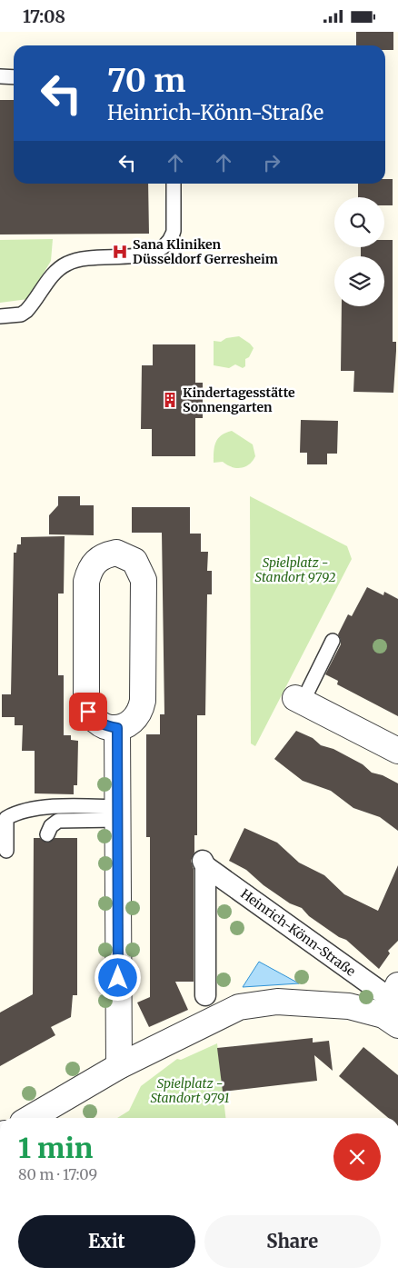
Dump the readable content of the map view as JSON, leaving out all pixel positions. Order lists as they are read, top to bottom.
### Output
{
  "streets": {
    "street": ["Heinrich-Könn-Straße"]
  },
  "parks": ["Spielplatz - Standort 9792", "Spielplatz - Standort 9791"],
  "places": {
    "hospital": ["Sana Kliniken Düsseldorf Gerresheim"],
    "building": ["Kindertagesstätte Sonnengarten"]
  },
  "page": {
    "status": "17:08",
    "turn": ["70 m", "Heinrich-Könn-Straße"],
    "heading": ["1 min", "80 m · 17:09"],
    "buttons": ["Exit", "Share"]
  }
}
